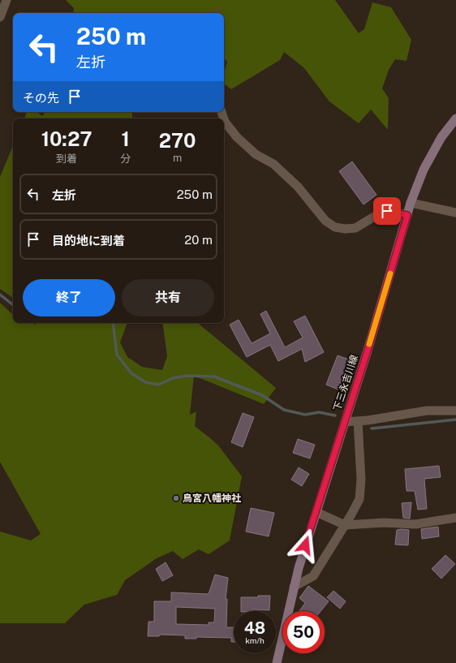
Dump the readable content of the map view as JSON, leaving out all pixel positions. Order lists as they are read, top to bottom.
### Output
{
  "streets": {
    "main road": ["下三永吉川線"]
  },
  "places": ["鳥宮八幡神社"],
  "page": {
    "turn": ["250 m", "左折"],
    "then": "その先",
    "eta": [
      "10:27",
      "到着",
      "1",
      "分",
      "270",
      "m"
    ],
    "list": [
      {
        "name": "左折",
        "value": "250 m"
      },
      {
        "name": "目的地に到着",
        "value": "20 m"
      }
    ],
    "buttons": ["終了", "共有"],
    "speed": "48 km/h",
    "limit": "50"
  }
}
